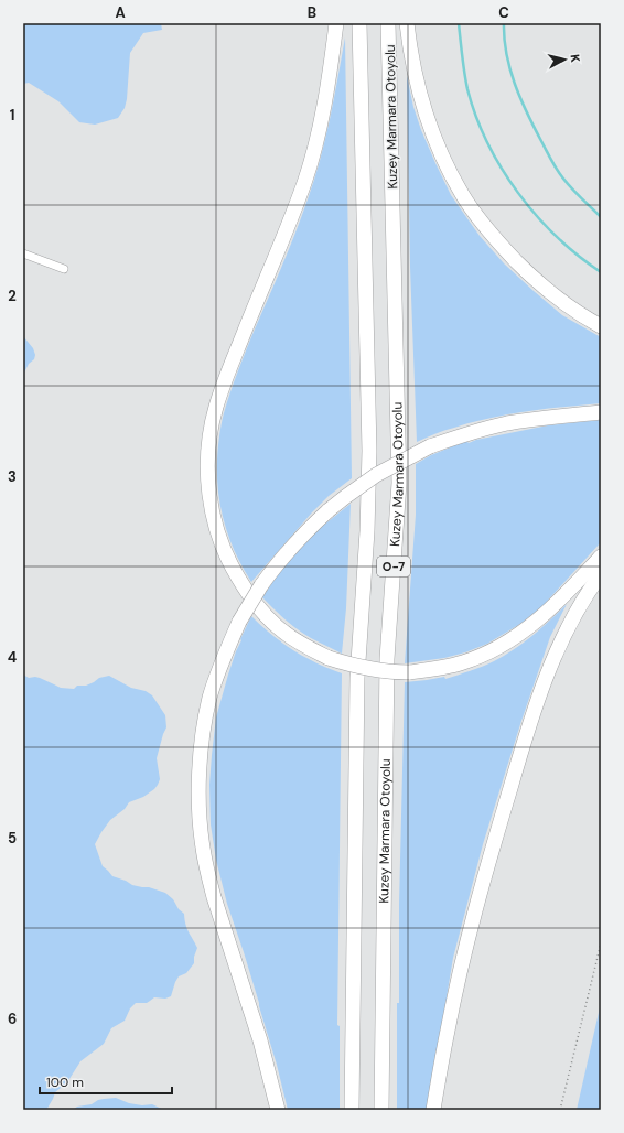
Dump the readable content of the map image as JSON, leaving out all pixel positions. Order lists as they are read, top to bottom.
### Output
{
  "streets": {
    "highway": ["Kuzey Marmara Otoyolu", "O-7"]
  },
  "scale_bar": "100 m",
  "north": "right",
  "grid": {
    "columns": ["A", "B", "C"],
    "rows": [
      "1",
      "2",
      "3",
      "4",
      "5",
      "6"
    ]
  }
}
